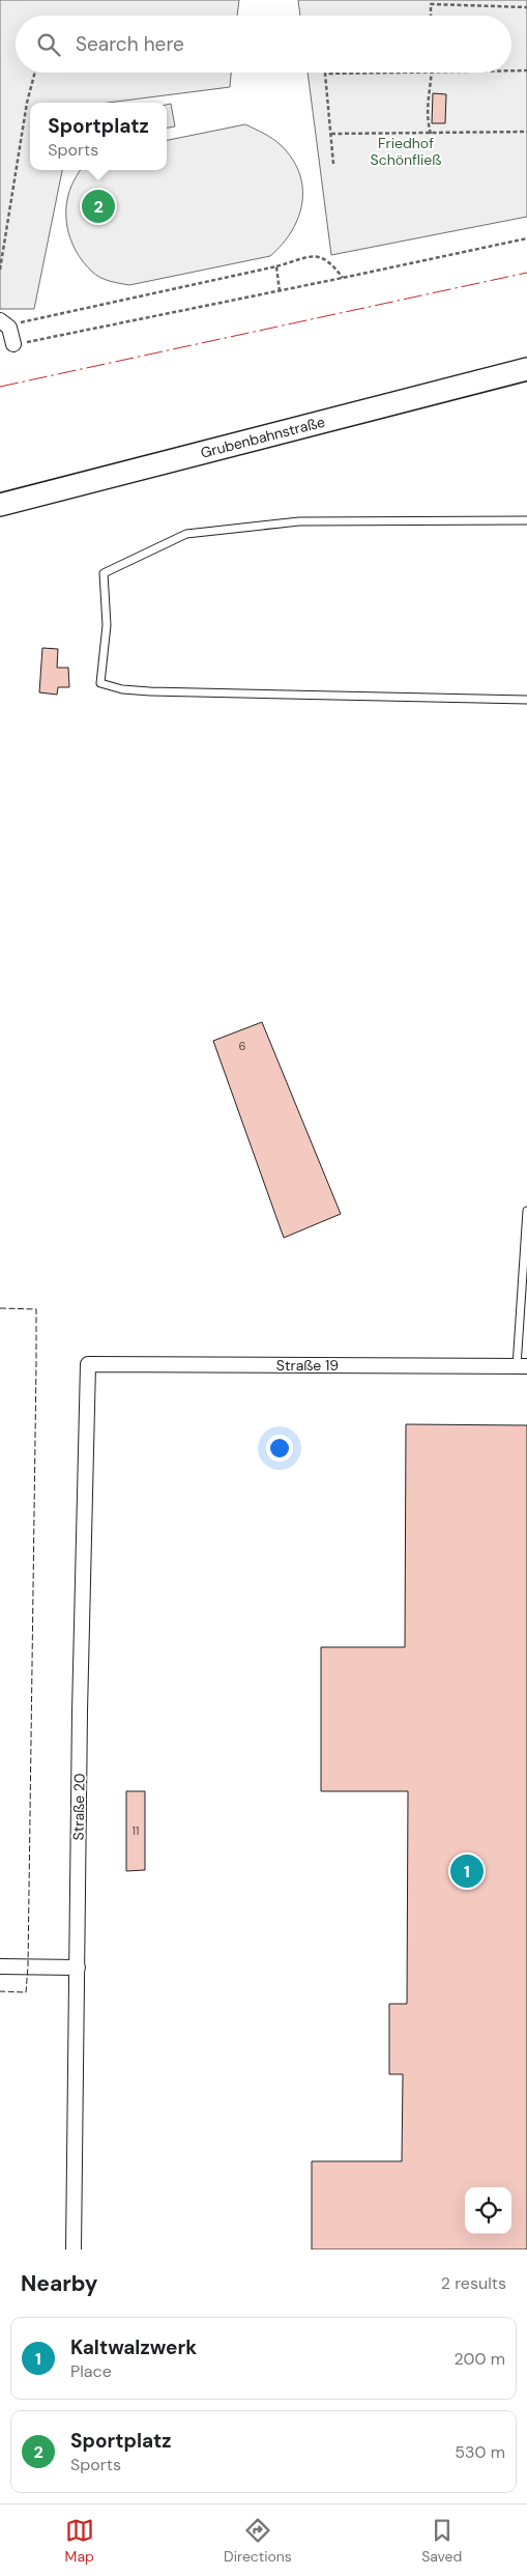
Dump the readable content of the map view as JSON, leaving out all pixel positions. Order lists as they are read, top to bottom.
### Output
{
  "streets": {
    "main road": ["Grubenbahnstraße"],
    "street": ["Straße 19", "Straße 20"]
  },
  "crossings": [
    ["Straße 19", "Straße 20"]
  ],
  "parks": ["Friedhof Schönfließ"],
  "house_numbers": ["6", "11"],
  "page": {
    "search": "Search here",
    "popup": ["Sportplatz", "Sports"],
    "pins": ["2", "1"],
    "heading": ["Nearby", "2 results"],
    "list": [
      {
        "mark": "1",
        "name": "Kaltwalzwerk",
        "note": "Place",
        "value": "200 m"
      },
      {
        "mark": "2",
        "name": "Sportplatz",
        "note": "Sports",
        "value": "530 m"
      }
    ],
    "nav": ["Map", "Directions", "Saved"]
  }
}
